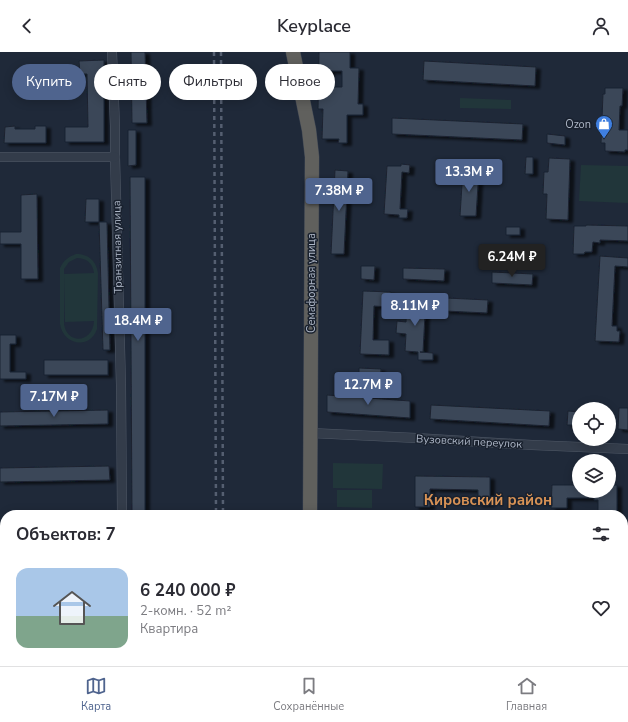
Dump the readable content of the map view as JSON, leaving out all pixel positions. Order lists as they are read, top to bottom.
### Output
{
  "streets": {
    "highway": ["Семафорная улица"],
    "street": ["Транзитная улица", "Вузовский переулок"]
  },
  "crossings": [
    ["Семафорная улица", "Вузовский переулок"]
  ],
  "districts": ["Кировский район"],
  "places": {
    "shop": ["Ozon"]
  },
  "page": {
    "header": "Keyplace",
    "chip": [
      "Купить",
      "Снять",
      "Фильтры",
      "Новое"
    ],
    "price": [
      "13.3M ₽",
      "7.38M ₽",
      "6.24M ₽",
      "8.11M ₽",
      "18.4M ₽",
      "12.7M ₽",
      "7.17M ₽"
    ],
    "heading": "Объектов: 7",
    "list": [
      {
        "name": "6 240 000 ₽",
        "note": "2-комн. · 52 m² · Квартира"
      }
    ],
    "tabs": ["Карта", "Сохранённые", "Главная"]
  }
}
